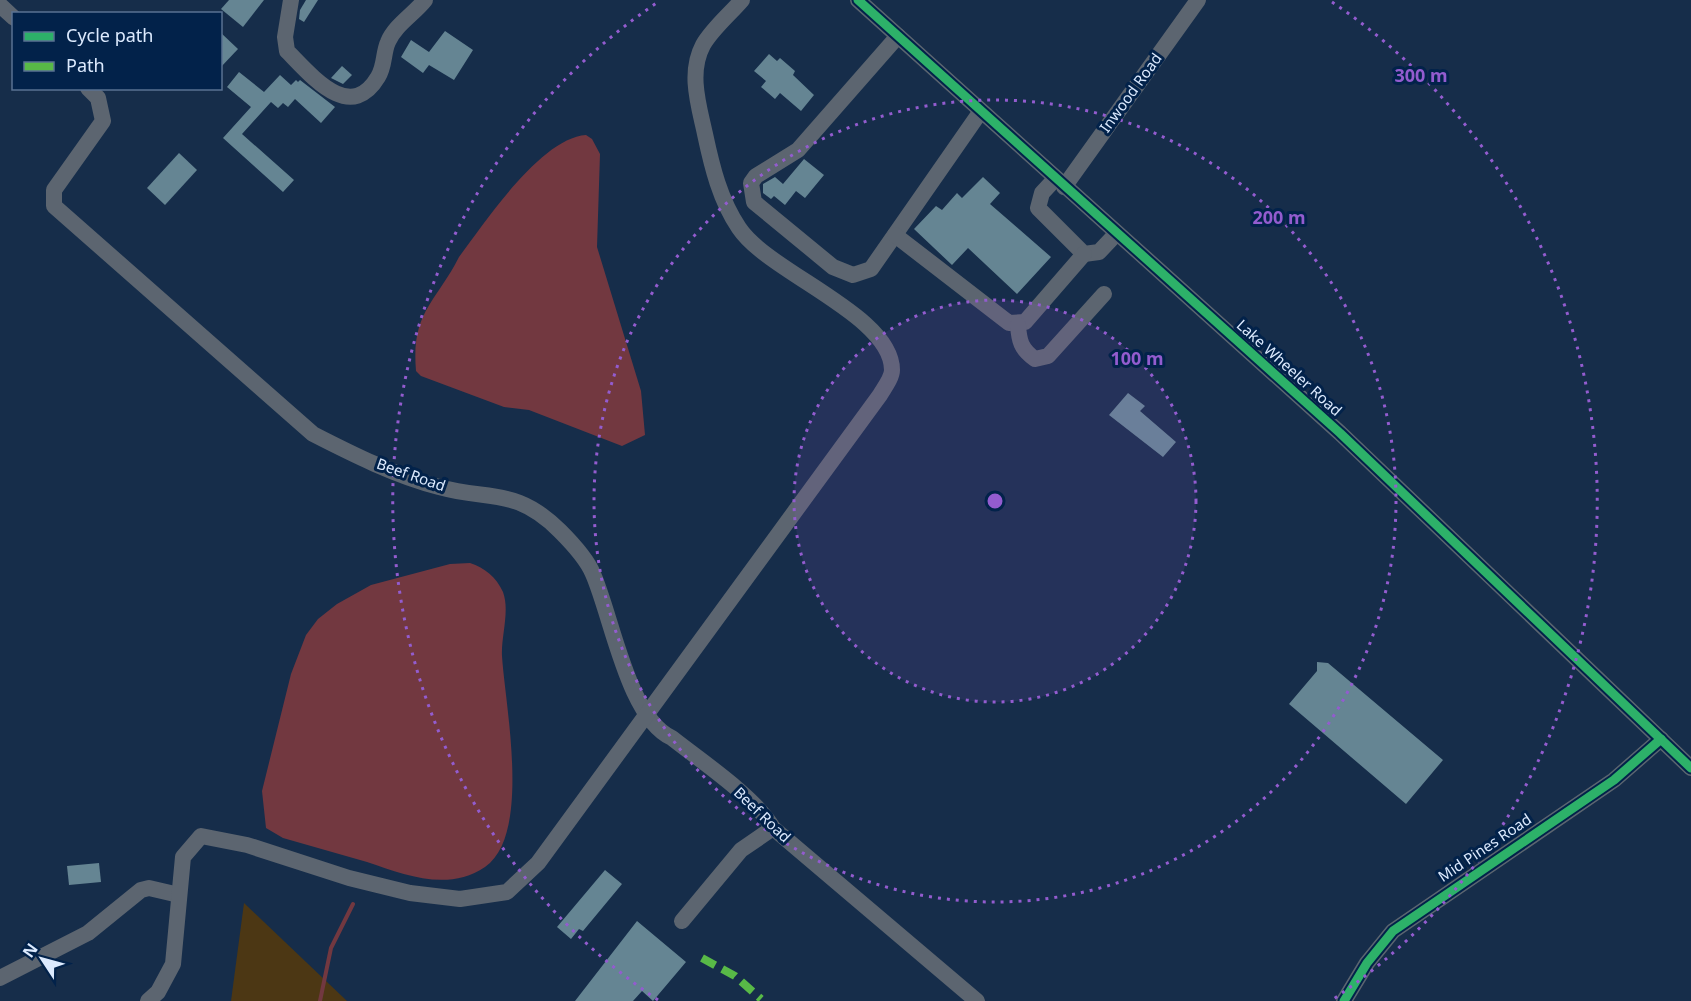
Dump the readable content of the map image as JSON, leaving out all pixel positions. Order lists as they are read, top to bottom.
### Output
{
  "streets": {
    "street": [
      "Inwood Road",
      "Lake Wheeler Road",
      "Beef Road",
      "Mid Pines Road"
    ]
  },
  "crossings": [
    ["Inwood Road", "Lake Wheeler Road"],
    ["Lake Wheeler Road", "Mid Pines Road"]
  ],
  "legend": ["Cycle path", "Path"],
  "north": "top left",
  "rings": ["300 m", "200 m", "100 m"]
}
